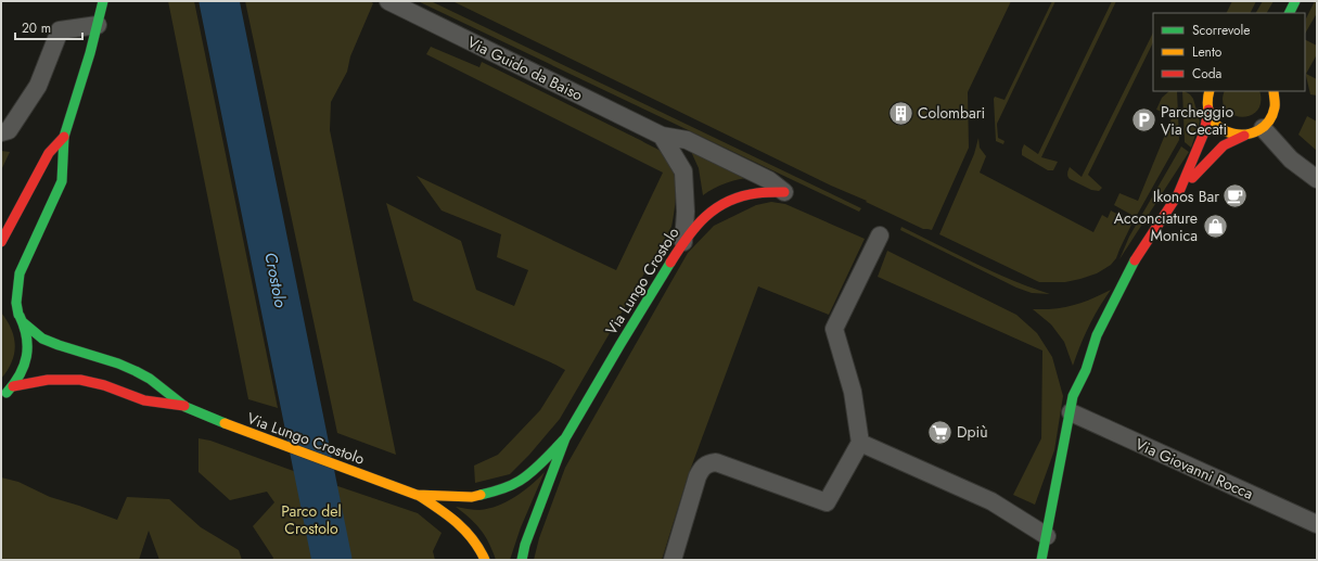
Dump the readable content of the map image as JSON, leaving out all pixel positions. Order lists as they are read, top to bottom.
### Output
{
  "streets": {
    "street": ["Via Guido da Baiso", "Via Lungo Crostolo", "Via Giovanni Rocca"]
  },
  "crossings": [
    ["Via Guido da Baiso", "Via Lungo Crostolo"]
  ],
  "water": ["Crostolo"],
  "parks": ["Parco del Crostolo"],
  "places": {
    "building": ["Colombari"],
    "parking": ["Parcheggio Via Cecati"],
    "cafe": ["Ikonos Bar"],
    "shop": ["Acconciature Monica"],
    "supermarket": ["Dpiù"]
  },
  "legend": ["Scorrevole", "Lento", "Coda"],
  "scale_bar": "20 m"
}
